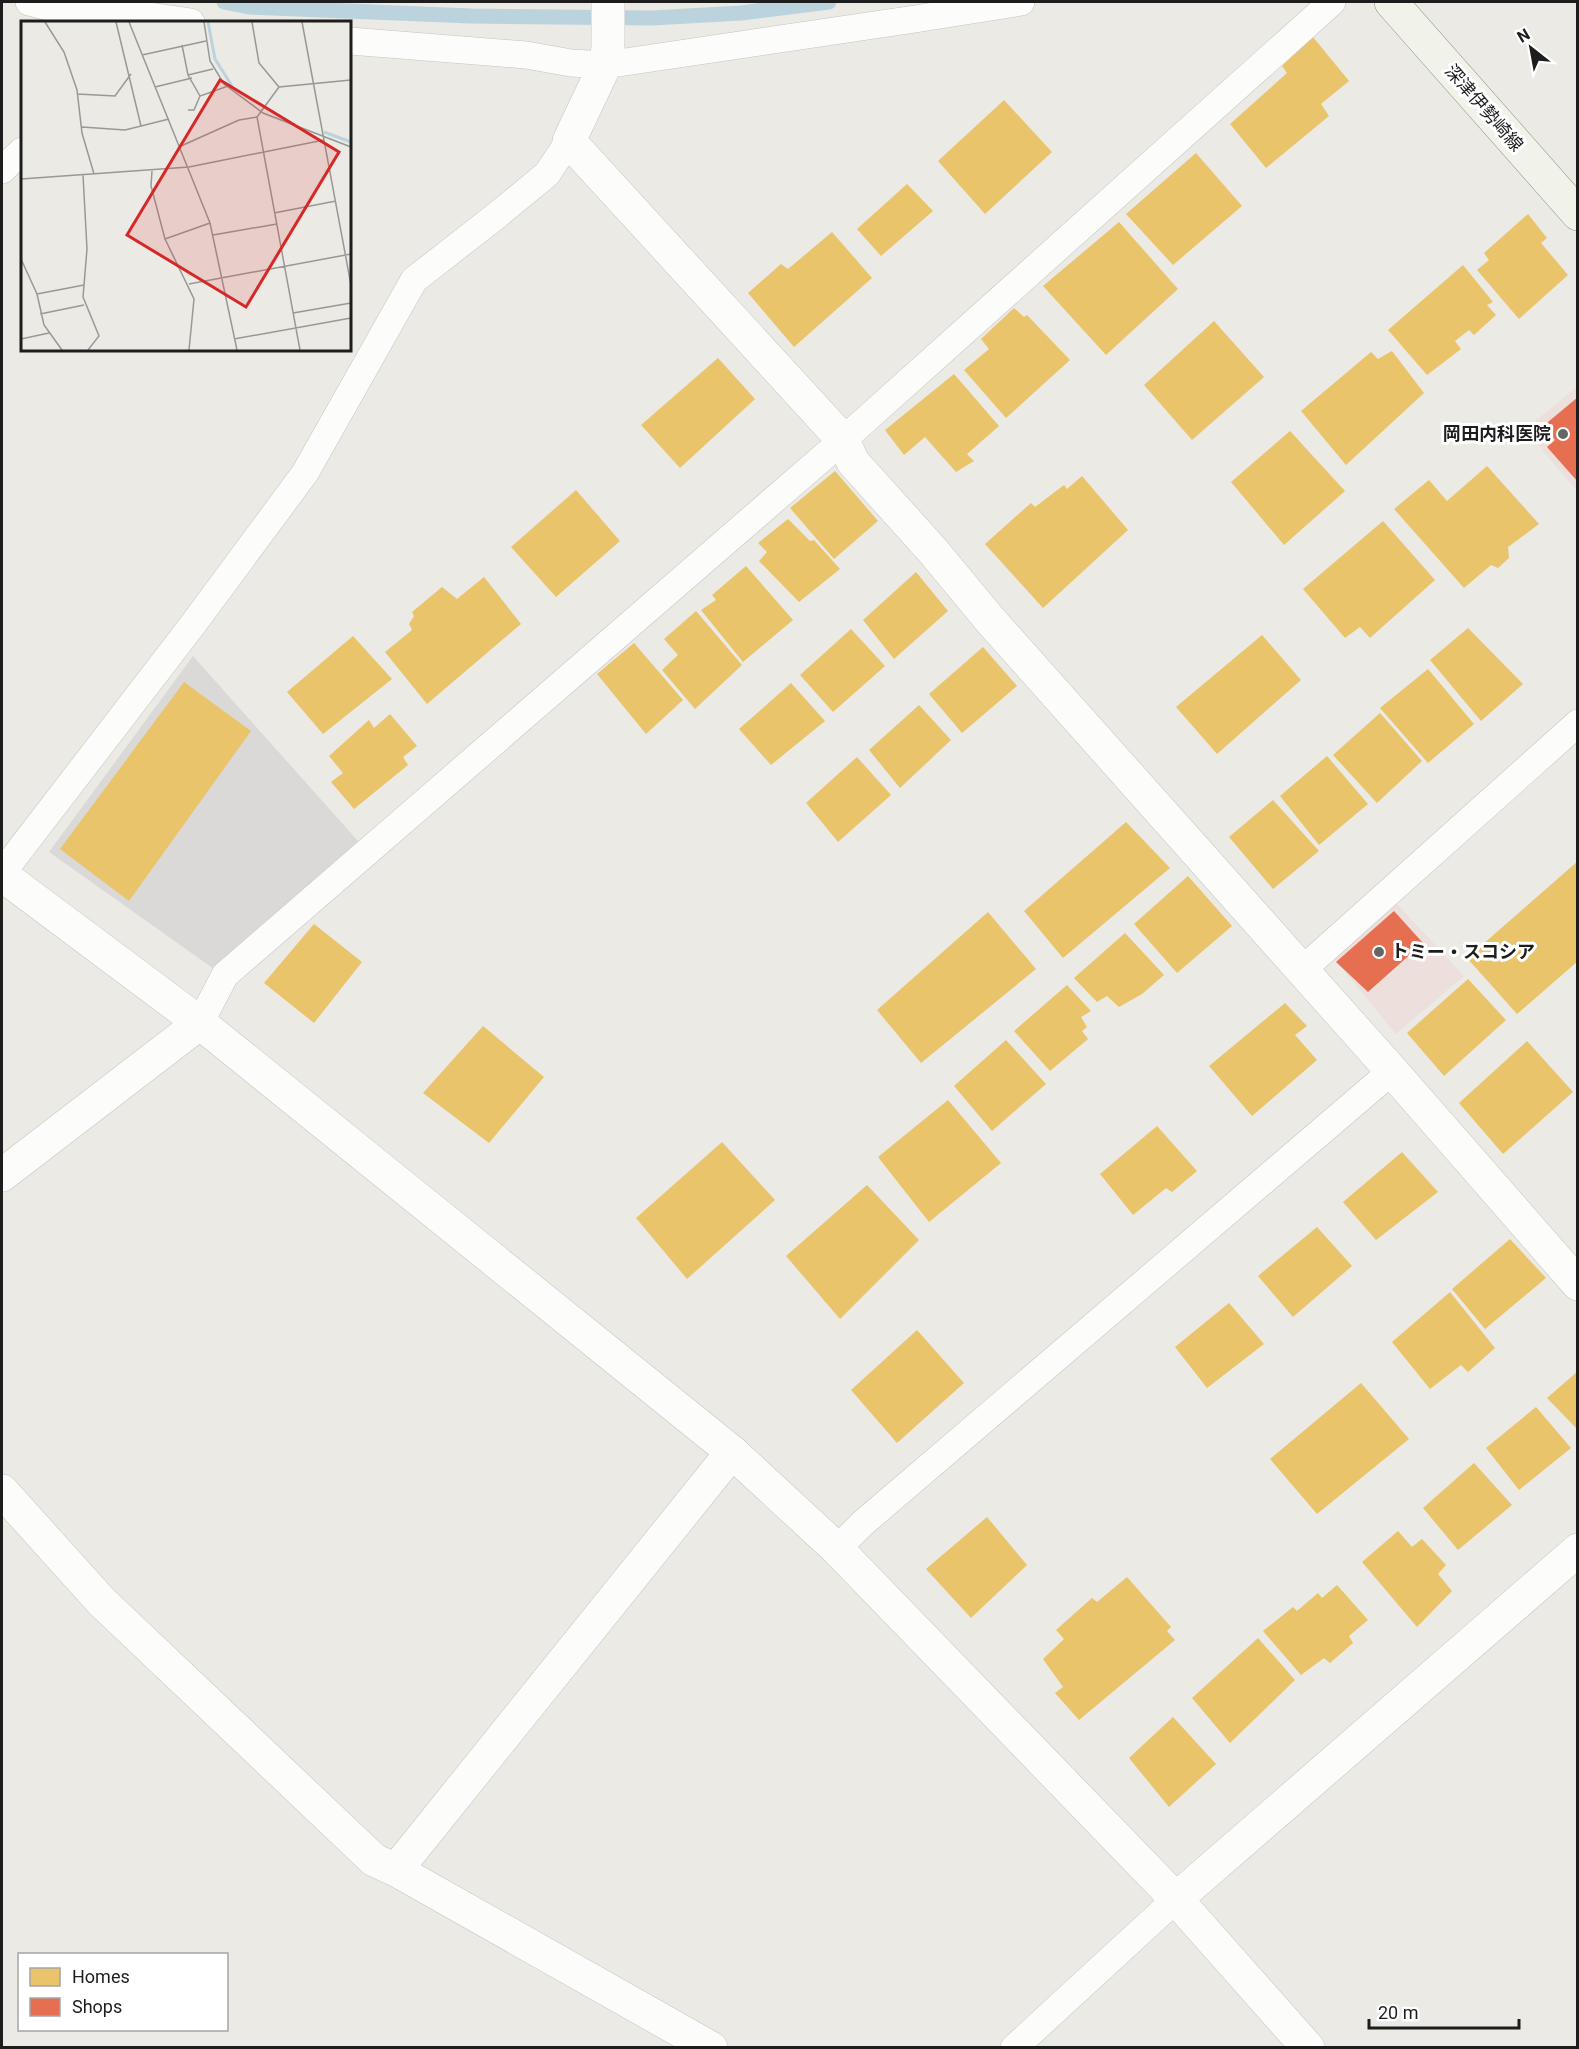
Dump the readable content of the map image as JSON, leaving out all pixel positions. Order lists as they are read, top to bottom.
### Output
{
  "streets": {
    "main road": ["深津伊勢崎線"]
  },
  "places": ["岡田内科医院", "トミー・スコシア"],
  "legend": ["Homes", "Shops"],
  "scale_bar": "20 m",
  "north": "top left"
}
